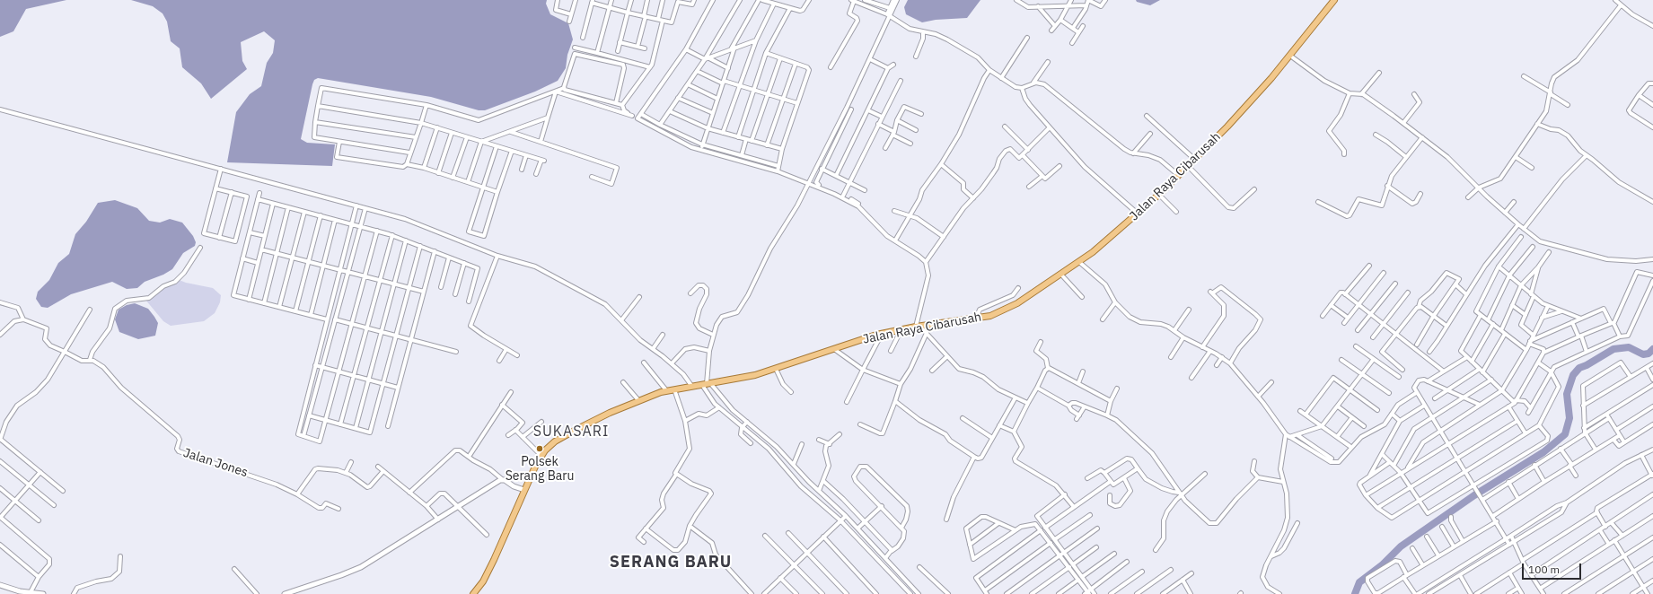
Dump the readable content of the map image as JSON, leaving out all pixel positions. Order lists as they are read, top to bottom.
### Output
{
  "streets": {
    "main road": ["Jalan Raya Cibarusah"],
    "street": ["Jalan Jones"]
  },
  "districts": ["SUKASARI", "SERANG BARU"],
  "places": ["Polsek Serang Baru"],
  "scale_bar": "100 m"
}
